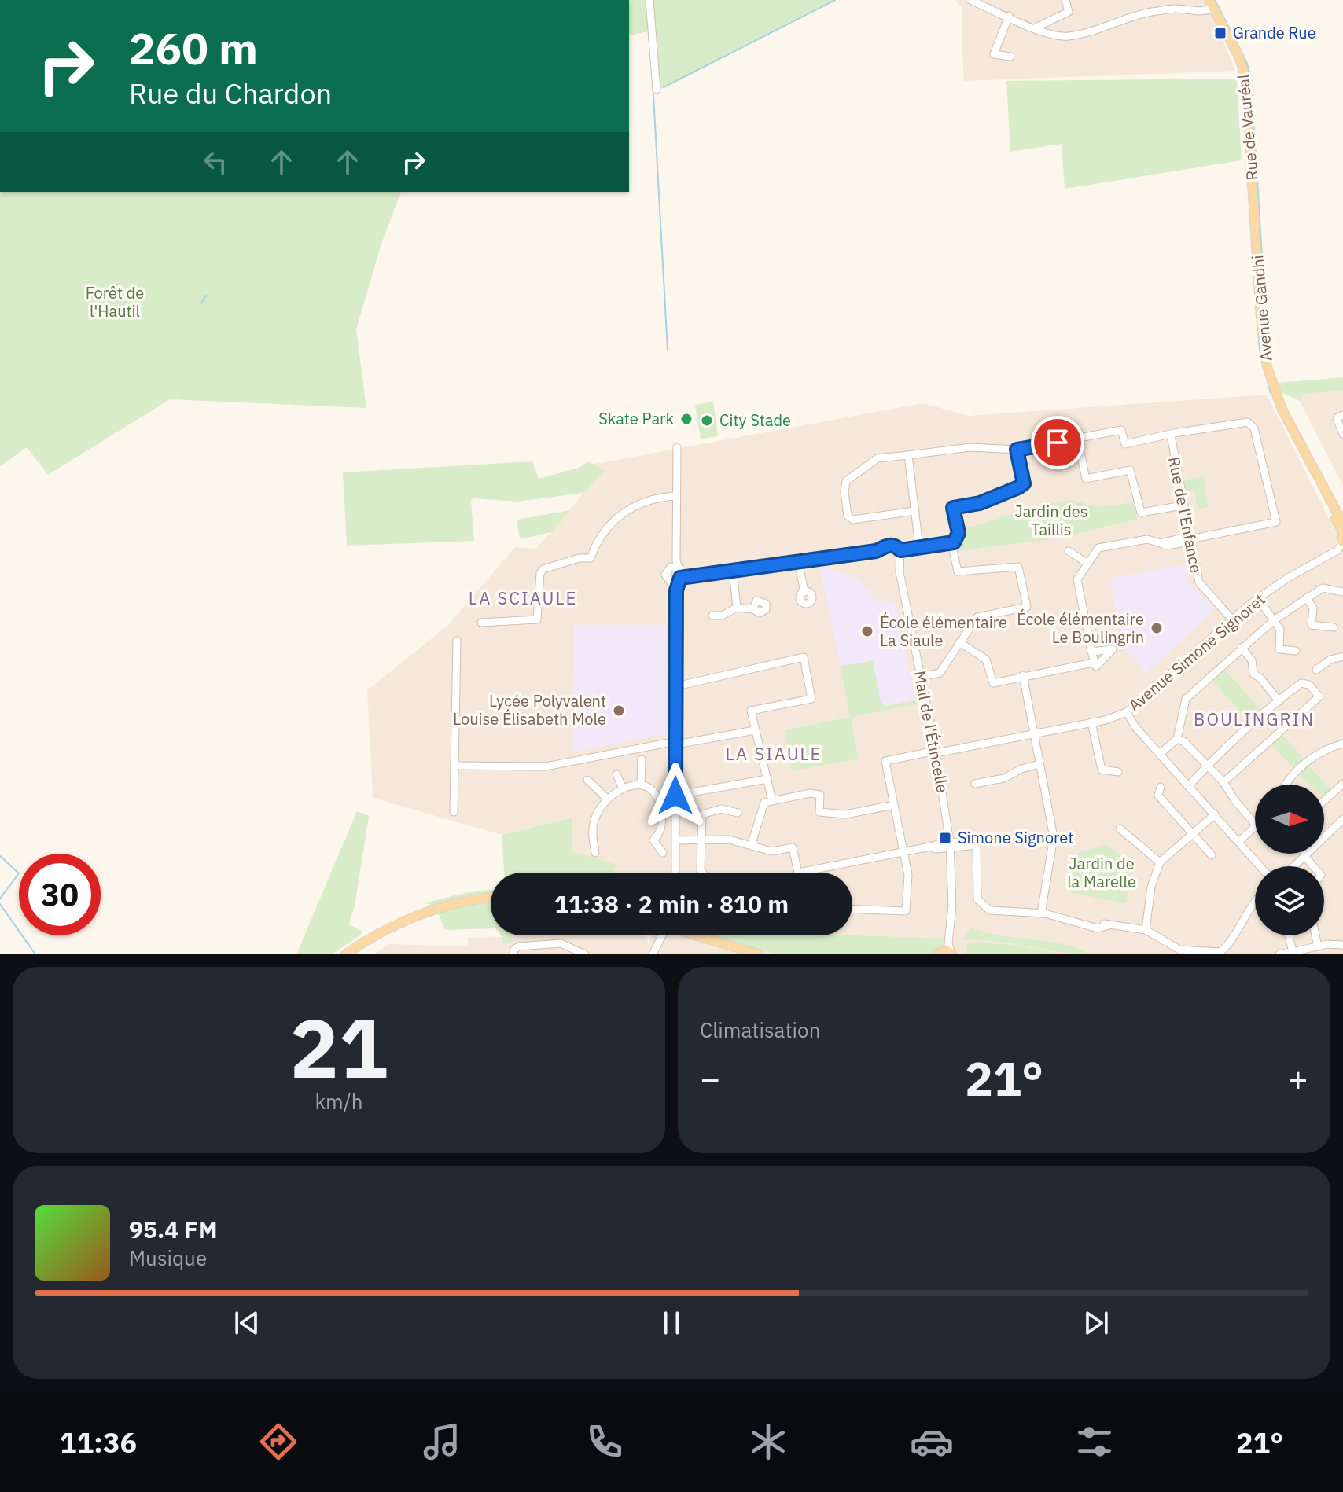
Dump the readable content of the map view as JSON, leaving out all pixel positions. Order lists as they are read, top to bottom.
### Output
{
  "streets": {
    "main road": ["Rue de Vauréal", "Avenue Gandhi"],
    "street": ["Rue de l'Enfance", "Avenue Simone Signoret", "Mail de l'Étincelle"]
  },
  "crossings": [
    ["Rue de Vauréal", "Avenue Gandhi"],
    ["Avenue Gandhi", "Avenue Simone Signoret"],
    ["Rue de l'Enfance", "Avenue Simone Signoret"],
    ["Avenue Simone Signoret", "Mail de l'Étincelle"]
  ],
  "districts": ["LA SCIAULE", "BOULINGRIN", "LA SIAULE"],
  "parks": ["Forêt de l'Hautil", "Jardin des Taillis", "Jardin de la Marelle"],
  "places": {
    "transit": ["Grande Rue", "Simone Signoret"],
    "other": [
      "Skate Park",
      "City Stade",
      "École élémentaire Le Boulingrin",
      "École élémentaire La Siaule",
      "Lycée Polyvalent Louise Élisabeth Mole"
    ]
  },
  "north": "right",
  "page": {
    "turn": ["260 m", "Rue du Chardon"],
    "limit": "30",
    "trip": "11:38 · 2 min · 810 m",
    "tile": [
      ["21", "km/h"],
      "Climatisation"
    ],
    "heat": ["−", "21°", "+"],
    "song": ["95.4 FM", "Musique"],
    "tabs": ["11:36", "21°"]
  }
}
